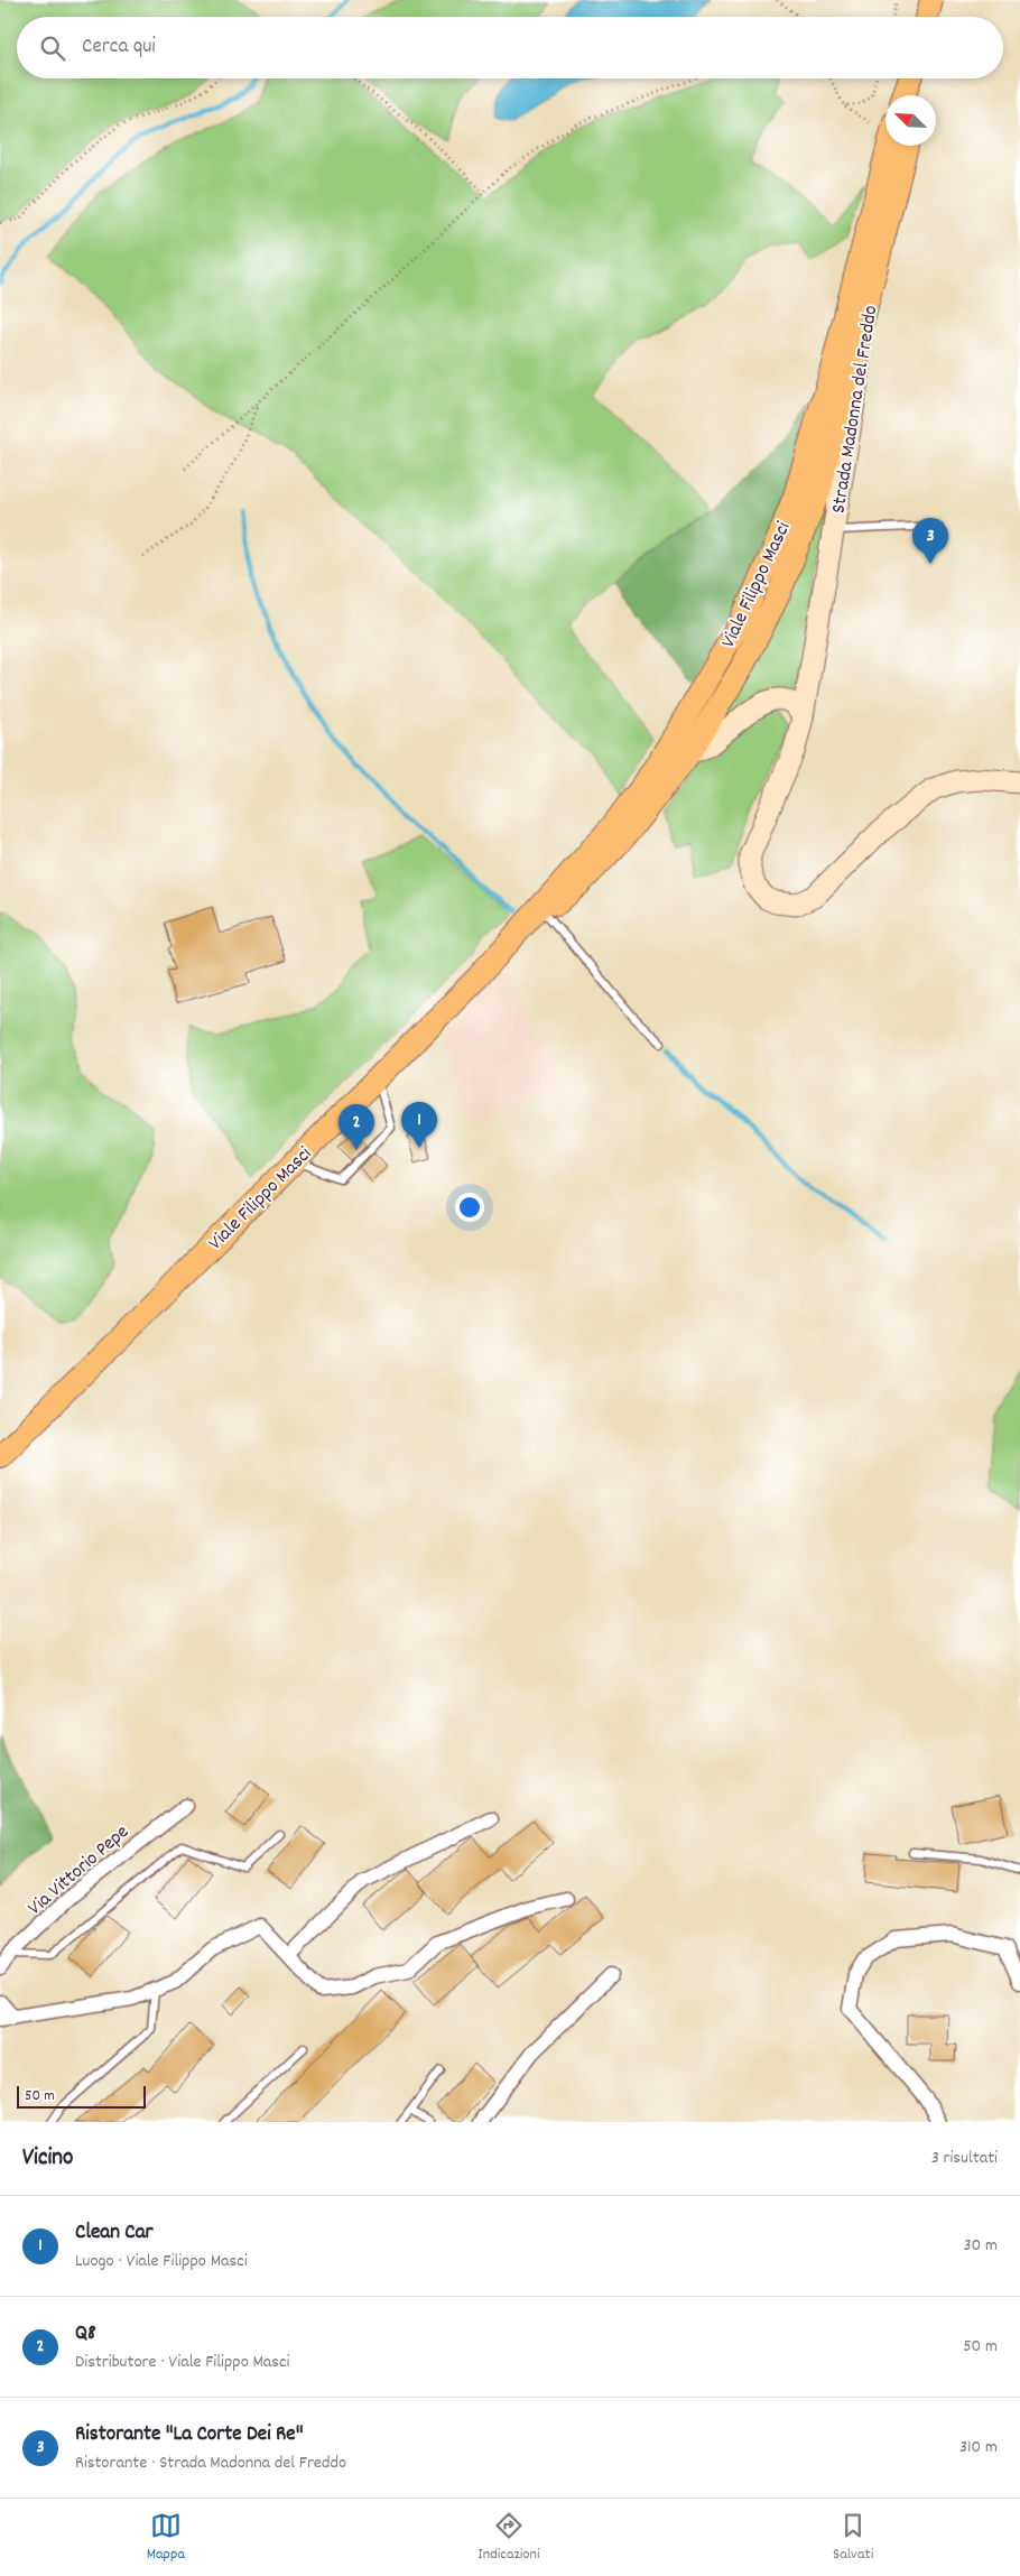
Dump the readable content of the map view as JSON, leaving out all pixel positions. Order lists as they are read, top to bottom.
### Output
{
  "streets": {
    "main road": ["Strada Madonna del Freddo", "Viale Filippo Masci"],
    "street": ["Via Vittorio Pepe"]
  },
  "crossings": [
    ["Strada Madonna del Freddo", "Viale Filippo Masci"]
  ],
  "scale_bar": "50 m",
  "north": "top left",
  "page": {
    "search": "Cerca qui",
    "pins": ["3", "1", "2"],
    "scale": "50 m",
    "heading": ["Vicino", "3 risultati"],
    "list": [
      {
        "mark": "1",
        "name": "Clean Car",
        "note": "Luogo · Viale Filippo Masci",
        "value": "30 m"
      },
      {
        "mark": "2",
        "name": "Q8",
        "note": "Distributore · Viale Filippo Masci",
        "value": "50 m"
      },
      {
        "mark": "3",
        "name": "Ristorante \"La Corte Dei Re\"",
        "note": "Ristorante · Strada Madonna del Freddo",
        "value": "310 m"
      }
    ],
    "nav": ["Mappa", "Indicazioni", "Salvati"]
  }
}
